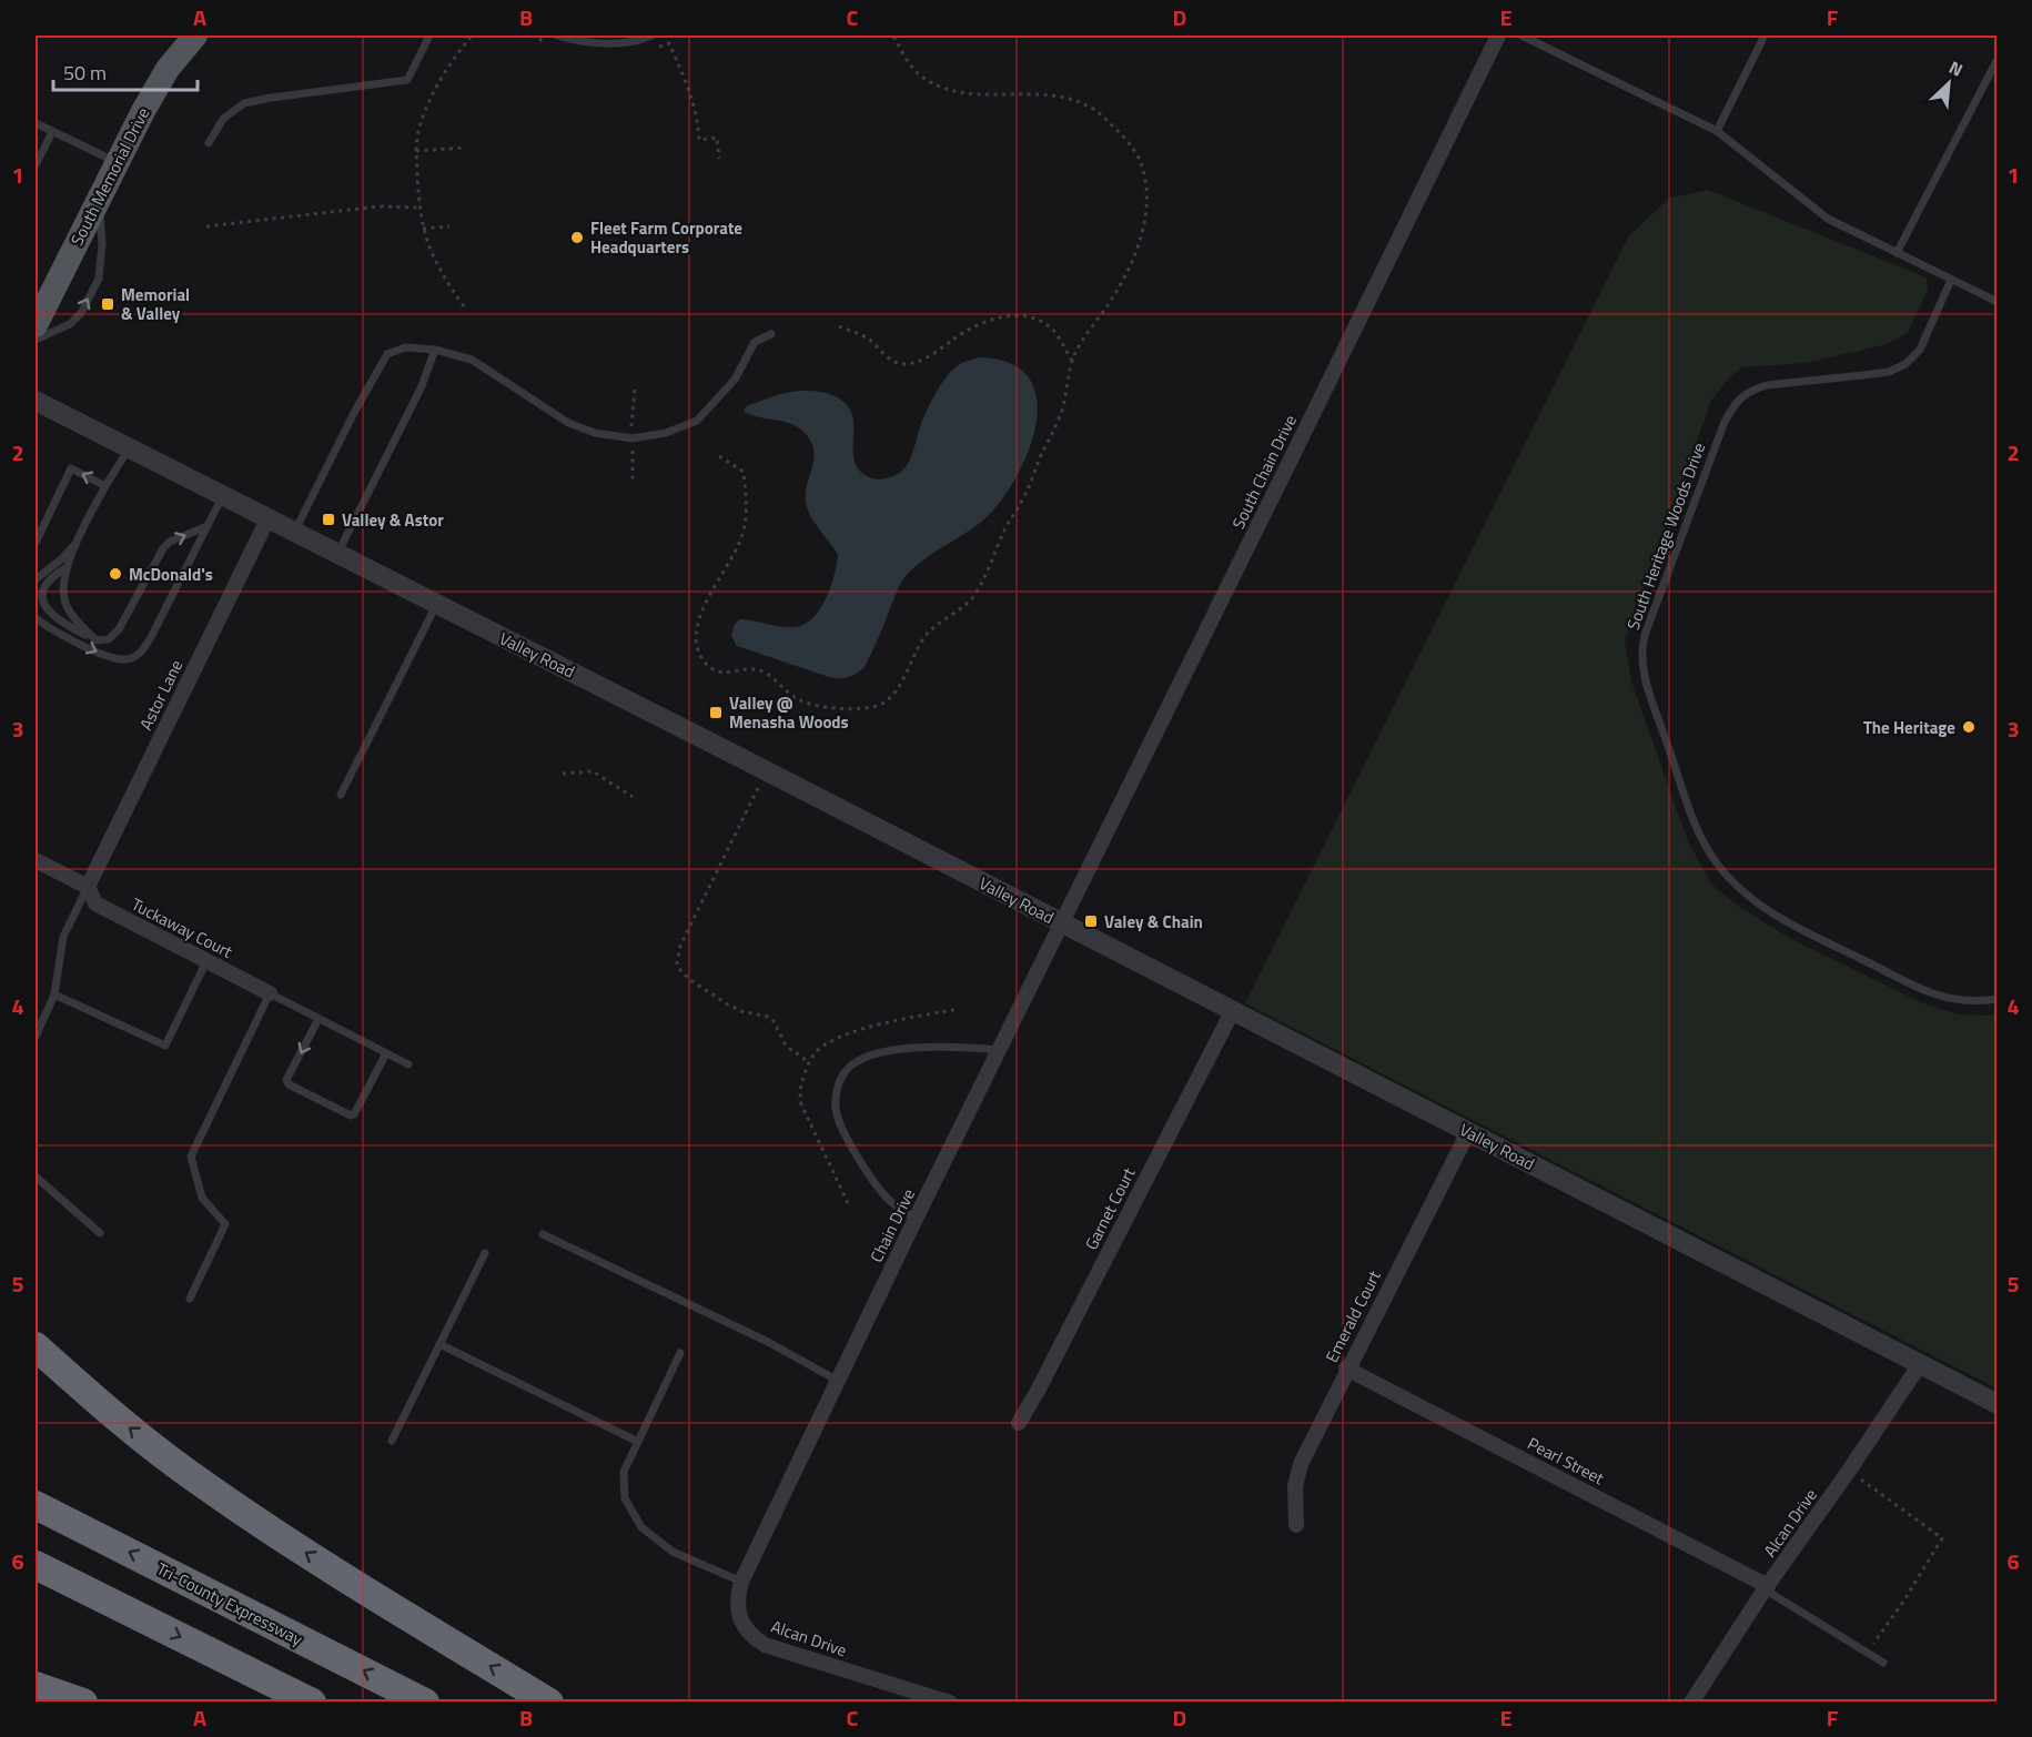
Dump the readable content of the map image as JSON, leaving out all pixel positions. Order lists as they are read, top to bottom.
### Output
{
  "streets": {
    "highway": ["Tri-County Expressway"],
    "main road": ["South Memorial Drive"],
    "street": [
      "South Chain Drive",
      "Valley Road",
      "Astor Lane",
      "Tuckaway Court",
      "Garnet Court",
      "Chain Drive",
      "Emerald Court",
      "Pearl Street",
      "Alcan Drive"
    ],
    "lane": ["South Heritage Woods Drive"]
  },
  "crossings": [
    ["South Chain Drive", "Valley Road"],
    ["South Chain Drive", "Chain Drive"],
    ["Valley Road", "Astor Lane"],
    ["Valley Road", "Garnet Court"],
    ["Valley Road", "Chain Drive"],
    ["Valley Road", "Emerald Court"],
    ["Valley Road", "Alcan Drive"],
    ["Astor Lane", "Tuckaway Court"],
    ["Chain Drive", "Alcan Drive"],
    ["Emerald Court", "Pearl Street"],
    ["Pearl Street", "Alcan Drive"]
  ],
  "places": {
    "other": ["Fleet Farm Corporate Headquarters", "McDonald's", "The Heritage"],
    "transit": [
      "Memorial & Valley",
      "Valley & Astor",
      "Valley @ Menasha Woods",
      "Valey & Chain"
    ]
  },
  "scale_bar": "50 m",
  "north": "top right",
  "grid": {
    "columns": [
      "A",
      "B",
      "C",
      "D",
      "E",
      "F"
    ],
    "rows": [
      "1",
      "2",
      "3",
      "4",
      "5",
      "6"
    ]
  }
}
